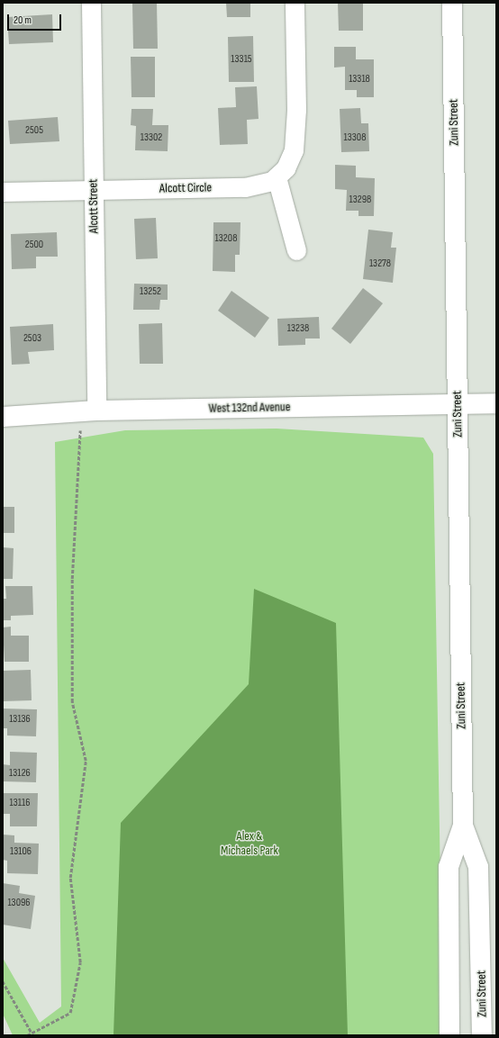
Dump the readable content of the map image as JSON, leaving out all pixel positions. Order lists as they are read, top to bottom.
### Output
{
  "streets": {
    "main road": ["Zuni Street", "West 132nd Avenue"],
    "street": ["Alcott Circle", "Alcott Street"]
  },
  "crossings": [
    ["Zuni Street", "West 132nd Avenue"],
    ["Alcott Circle", "Alcott Street"],
    ["Alcott Street", "West 132nd Avenue"]
  ],
  "parks": ["Alex & Michaels Park"],
  "house_numbers": [
    "13315",
    "13318",
    "2505",
    "13302",
    "13308",
    "13298",
    "13208",
    "2500",
    "13278",
    "13252",
    "13238",
    "2503",
    "13136",
    "13126",
    "13116",
    "13106",
    "13096"
  ],
  "scale_bar": "20 m"
}
